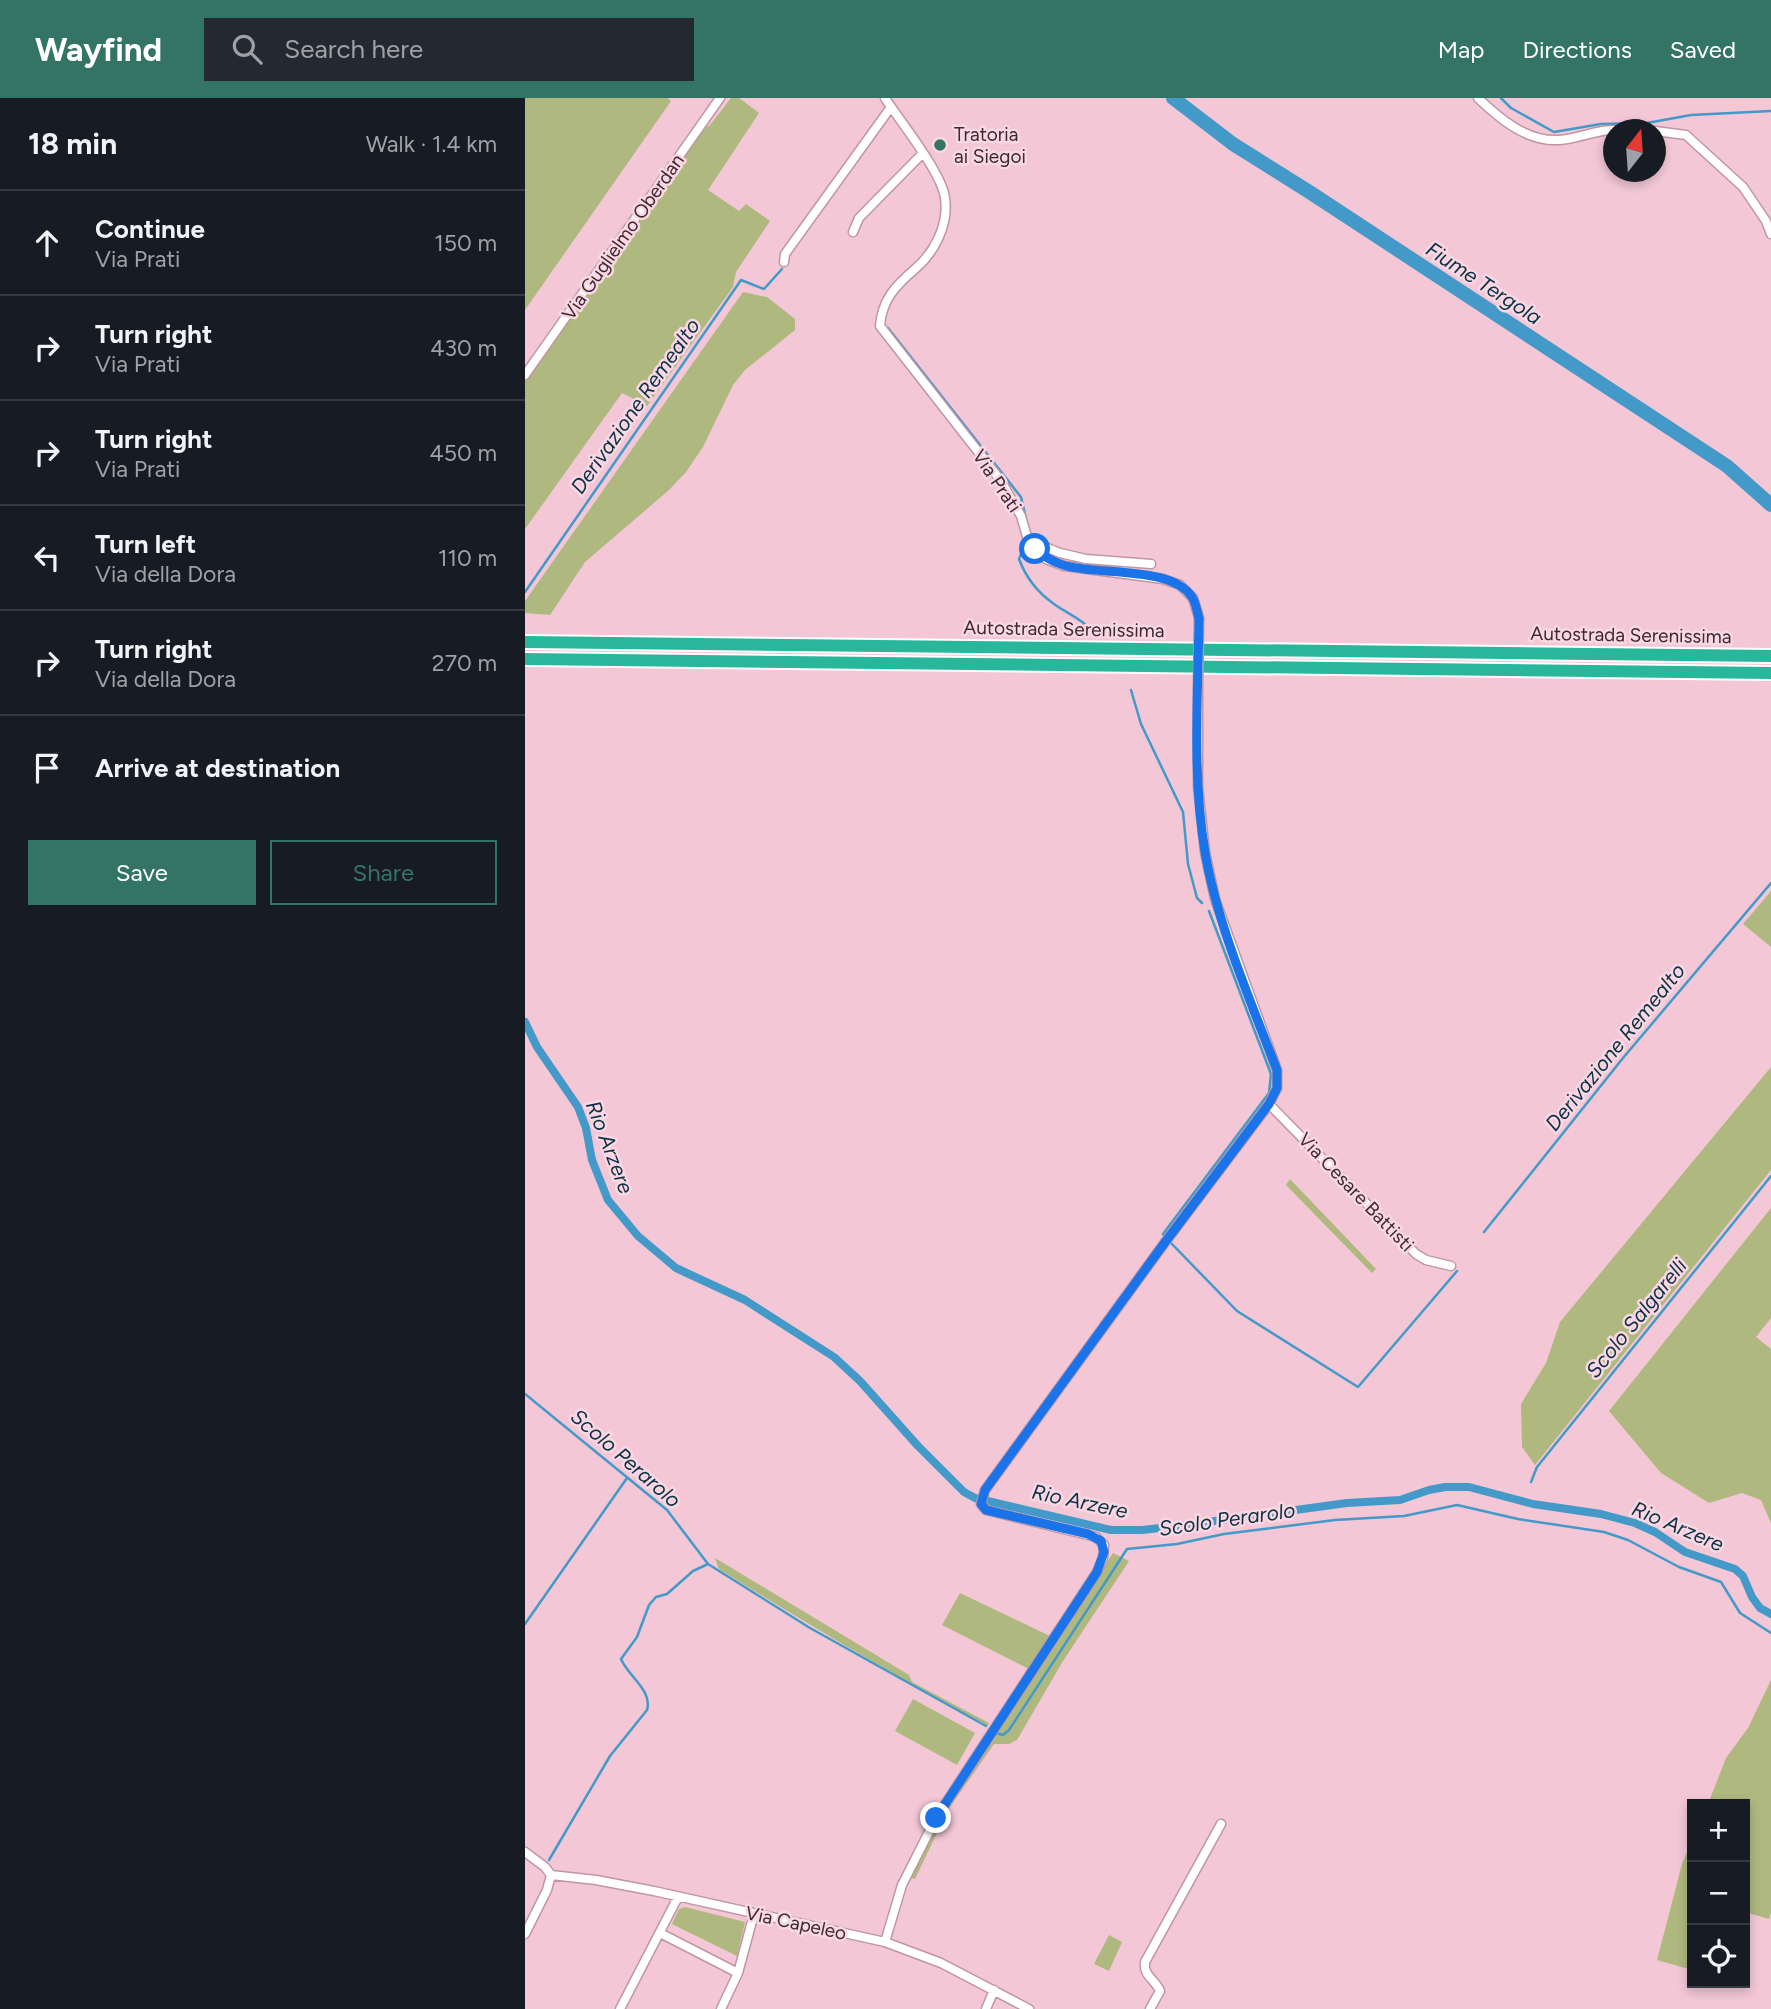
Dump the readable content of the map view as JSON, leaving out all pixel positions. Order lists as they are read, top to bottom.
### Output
{
  "streets": {
    "highway": ["Autostrada Serenissima"],
    "street": [
      "Via Guglielmo Oberdan",
      "Via Prati",
      "Via Cesare Battisti",
      "Via Capeleo"
    ]
  },
  "crossings": [
    ["Via Prati", "Via Cesare Battisti"],
    ["Via Prati", "Via Capeleo"]
  ],
  "water": [
    "Fiume Tergola",
    "Derivazione Remealto",
    "Rio Arzere",
    "Scolo Salgarelli",
    "Scolo Perarolo"
  ],
  "places": ["Tratoria ai Siegoi"],
  "north": "top",
  "page": {
    "header": "Wayfind",
    "search": "Search here",
    "nav": ["Map", "Directions", "Saved"],
    "heading": ["18 min", "Walk · 1.4 km"],
    "list": [
      ["Continue", "Via Prati", "150 m"],
      ["Turn right", "Via Prati", "430 m"],
      ["Turn right", "Via Prati", "450 m"],
      ["Turn left", "Via della Dora", "110 m"],
      ["Turn right", "Via della Dora", "270 m"],
      "Arrive at destination"
    ],
    "buttons": ["Save", "Share"],
    "map_buttons": ["+", "−"]
  }
}
